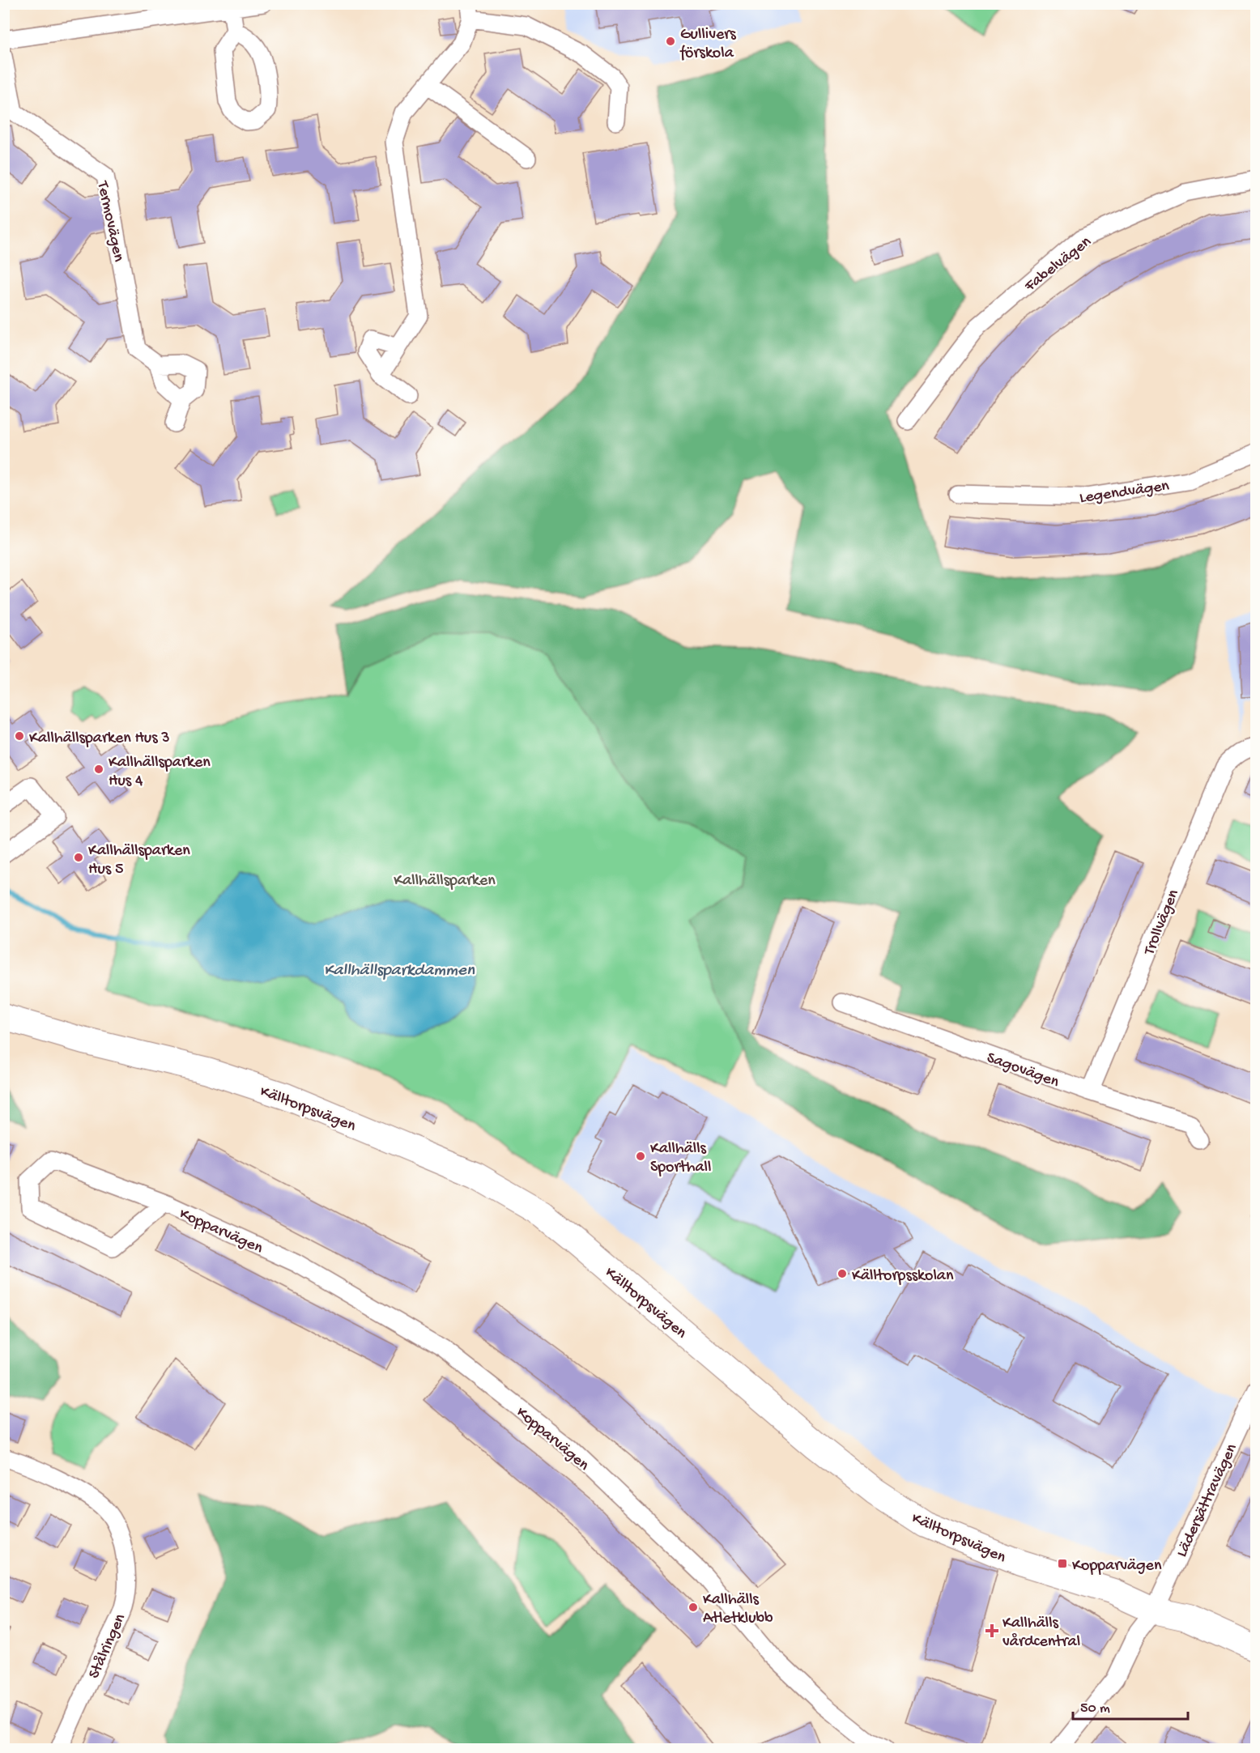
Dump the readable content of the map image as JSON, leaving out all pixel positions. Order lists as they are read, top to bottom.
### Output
{
  "streets": {
    "street": [
      "Termovägen",
      "Fabelvägen",
      "Legendvägen",
      "Trollvägen",
      "Sagovägen",
      "Källtorpsvägen",
      "Kopparvägen",
      "Lädersättravägen",
      "Stålringen"
    ]
  },
  "crossings": [
    ["Trollvägen", "Sagovägen"],
    ["Källtorpsvägen", "Lädersättravägen"]
  ],
  "water": ["Kallhällsparkdammen"],
  "parks": ["Kallhällsparken"],
  "places": {
    "other": [
      "Gullivers förskola",
      "Kallhällsparken Hus 3",
      "Kallhällsparken Hus 4",
      "Kallhällsparken Hus 5",
      "Kallhälls Sporthall",
      "Källtorpsskolan",
      "Kallhälls Atletklubb"
    ],
    "transit": ["Kopparvägen"],
    "health": ["Kallhälls vårdcentral"]
  },
  "scale_bar": "50 m"
}
